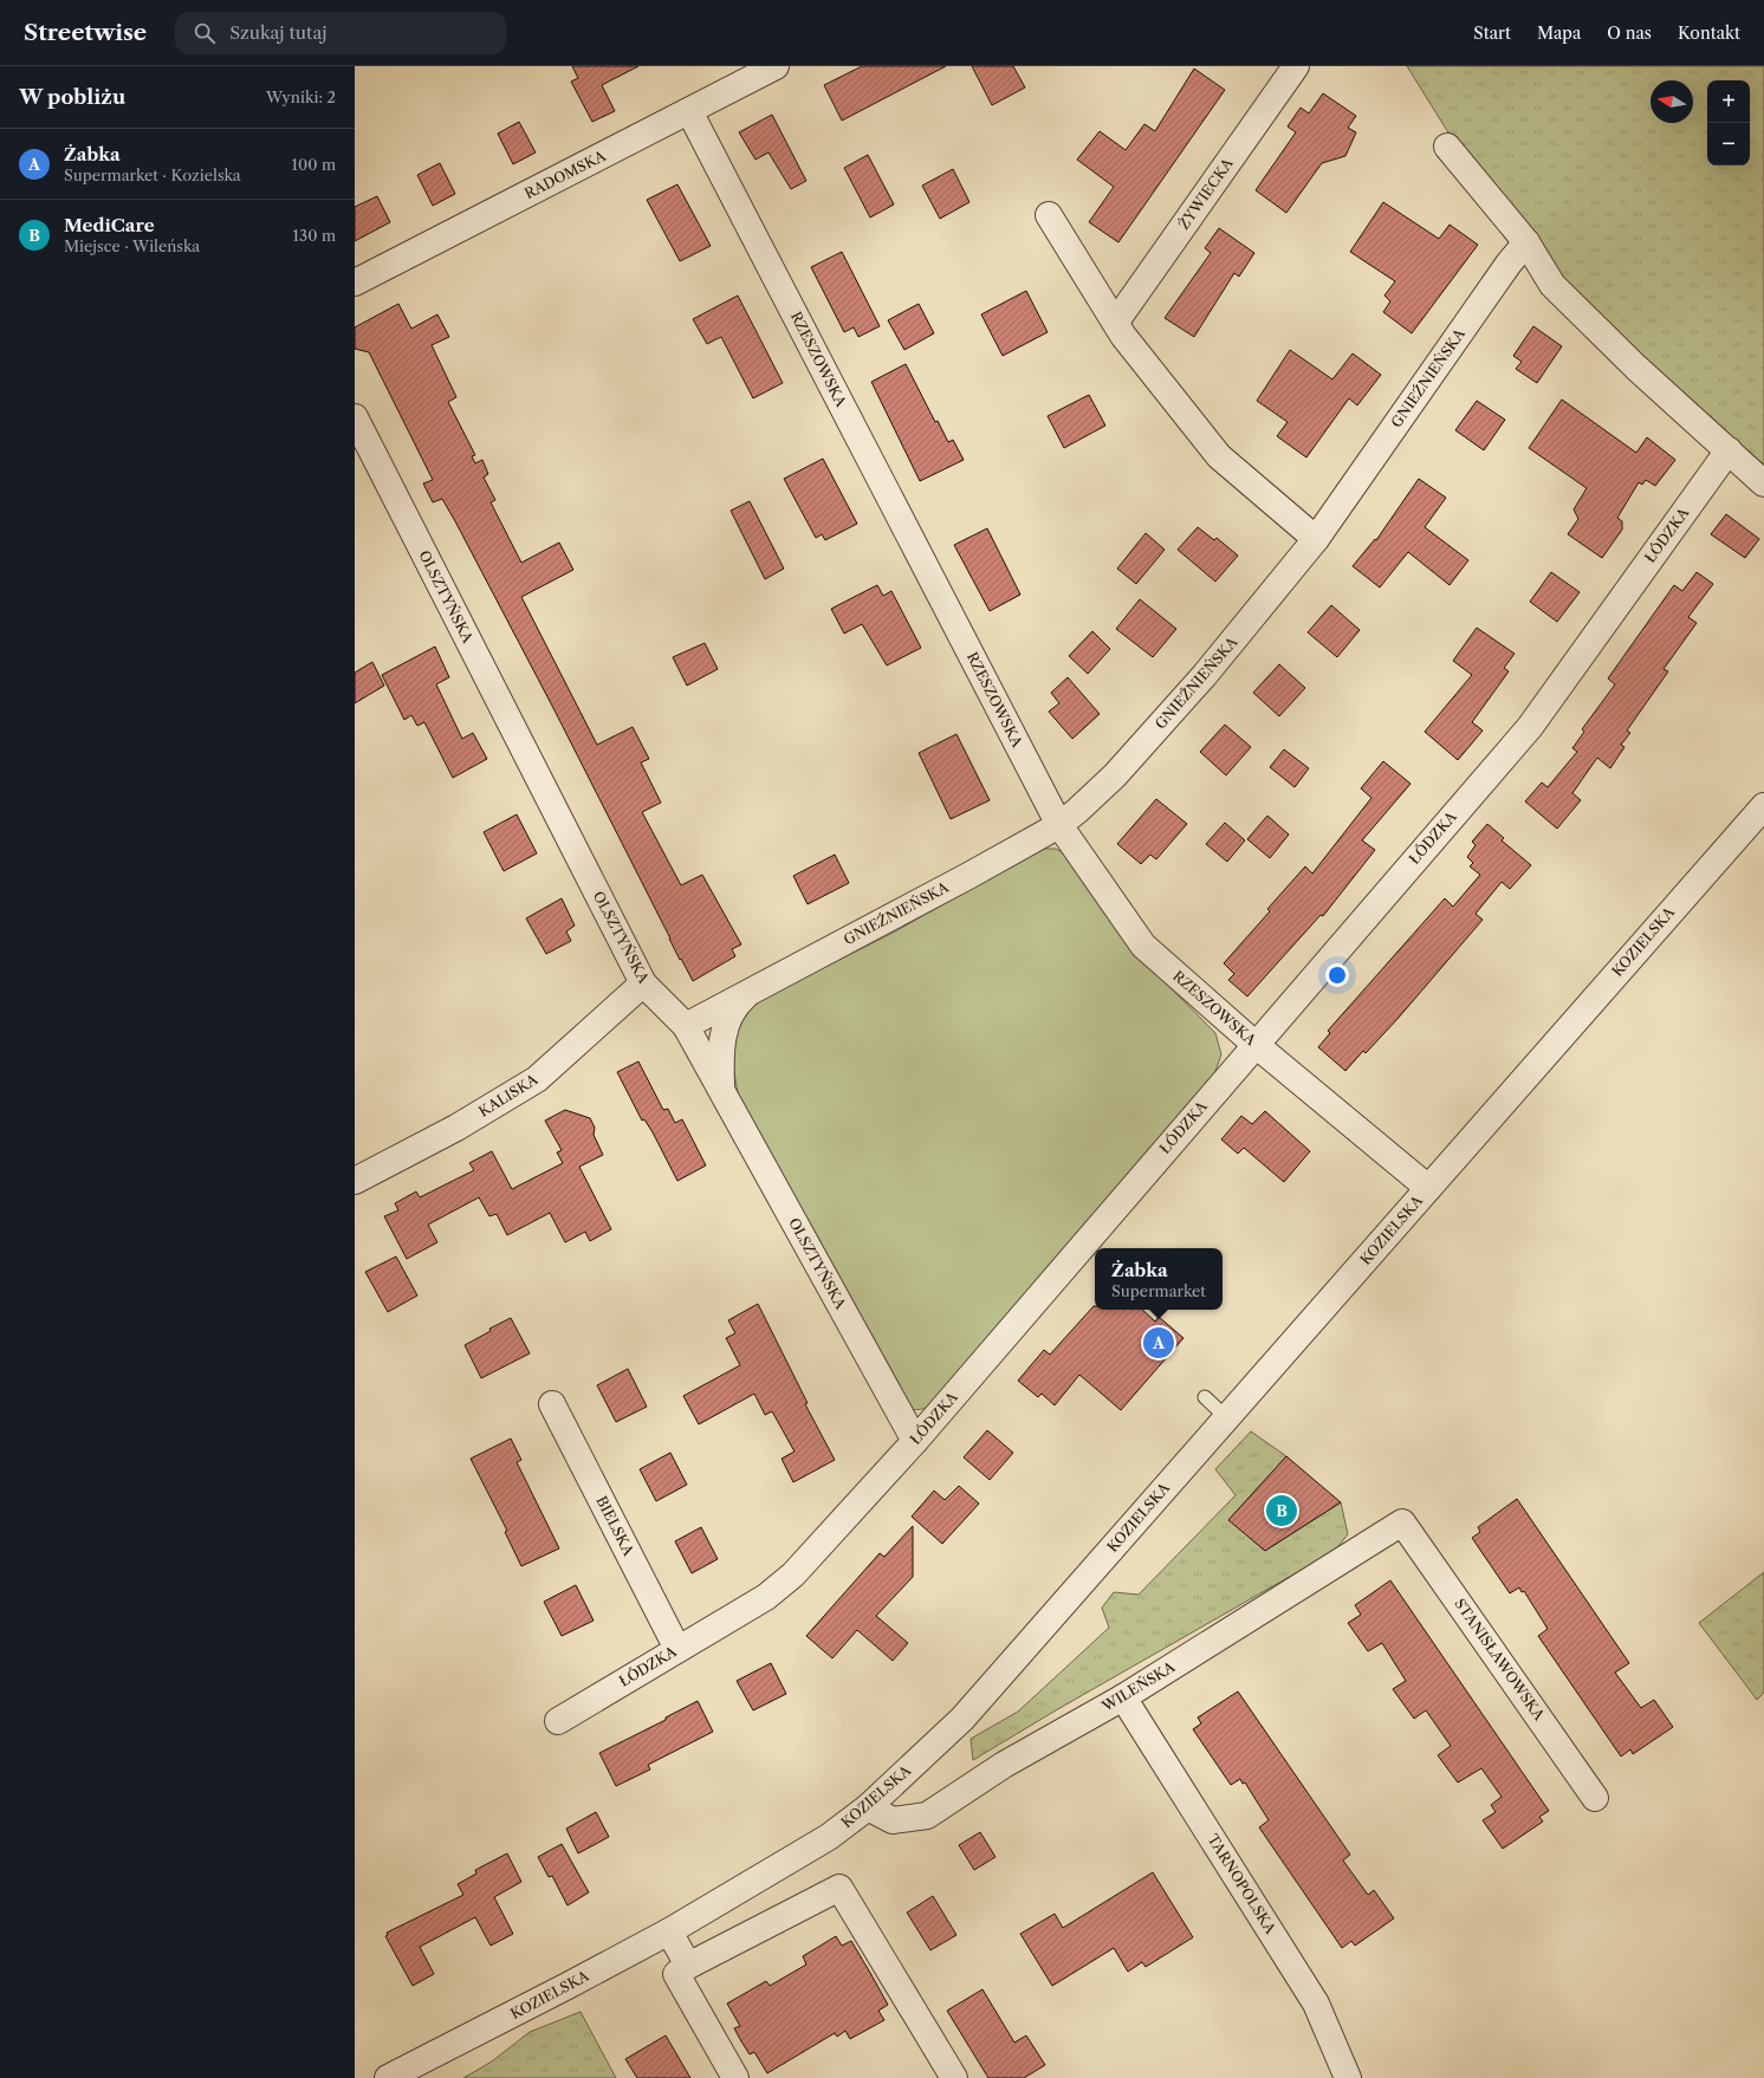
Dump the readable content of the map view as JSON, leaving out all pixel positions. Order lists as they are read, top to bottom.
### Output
{
  "streets": {
    "street": [
      "RADOMSKA",
      "ŻYWIECKA",
      "RZESZOWSKA",
      "GNIEŹNIEŃSKA",
      "ŁÓDZKA",
      "OLSZTYŃSKA",
      "KOZIELSKA",
      "KALISKA",
      "BIELSKA",
      "STANISŁAWOWSKA",
      "WILEŃSKA",
      "TARNOPOLSKA"
    ]
  },
  "crossings": [
    ["RADOMSKA", "RZESZOWSKA"],
    ["RZESZOWSKA", "GNIEŹNIEŃSKA"],
    ["RZESZOWSKA", "ŁÓDZKA"],
    ["RZESZOWSKA", "KOZIELSKA"],
    ["GNIEŹNIEŃSKA", "OLSZTYŃSKA"],
    ["ŁÓDZKA", "OLSZTYŃSKA"],
    ["ŁÓDZKA", "BIELSKA"],
    ["OLSZTYŃSKA", "KALISKA"],
    ["KOZIELSKA", "WILEŃSKA"],
    ["STANISŁAWOWSKA", "WILEŃSKA"],
    ["WILEŃSKA", "TARNOPOLSKA"]
  ],
  "north": "left",
  "page": {
    "header": "Streetwise",
    "search": "Szukaj tutaj",
    "nav": [
      "Start",
      "Mapa",
      "O nas",
      "Kontakt"
    ],
    "heading": ["W pobliżu", "Wyniki: 2"],
    "map_buttons": ["+", "−"],
    "list": [
      {
        "mark": "A",
        "name": "Żabka",
        "note": "Supermarket · Kozielska",
        "value": "100 m"
      },
      {
        "mark": "B",
        "name": "MediCare",
        "note": "Miejsce · Wileńska",
        "value": "130 m"
      }
    ],
    "popup": ["Żabka", "Supermarket"],
    "pins": ["A", "B"]
  }
}
